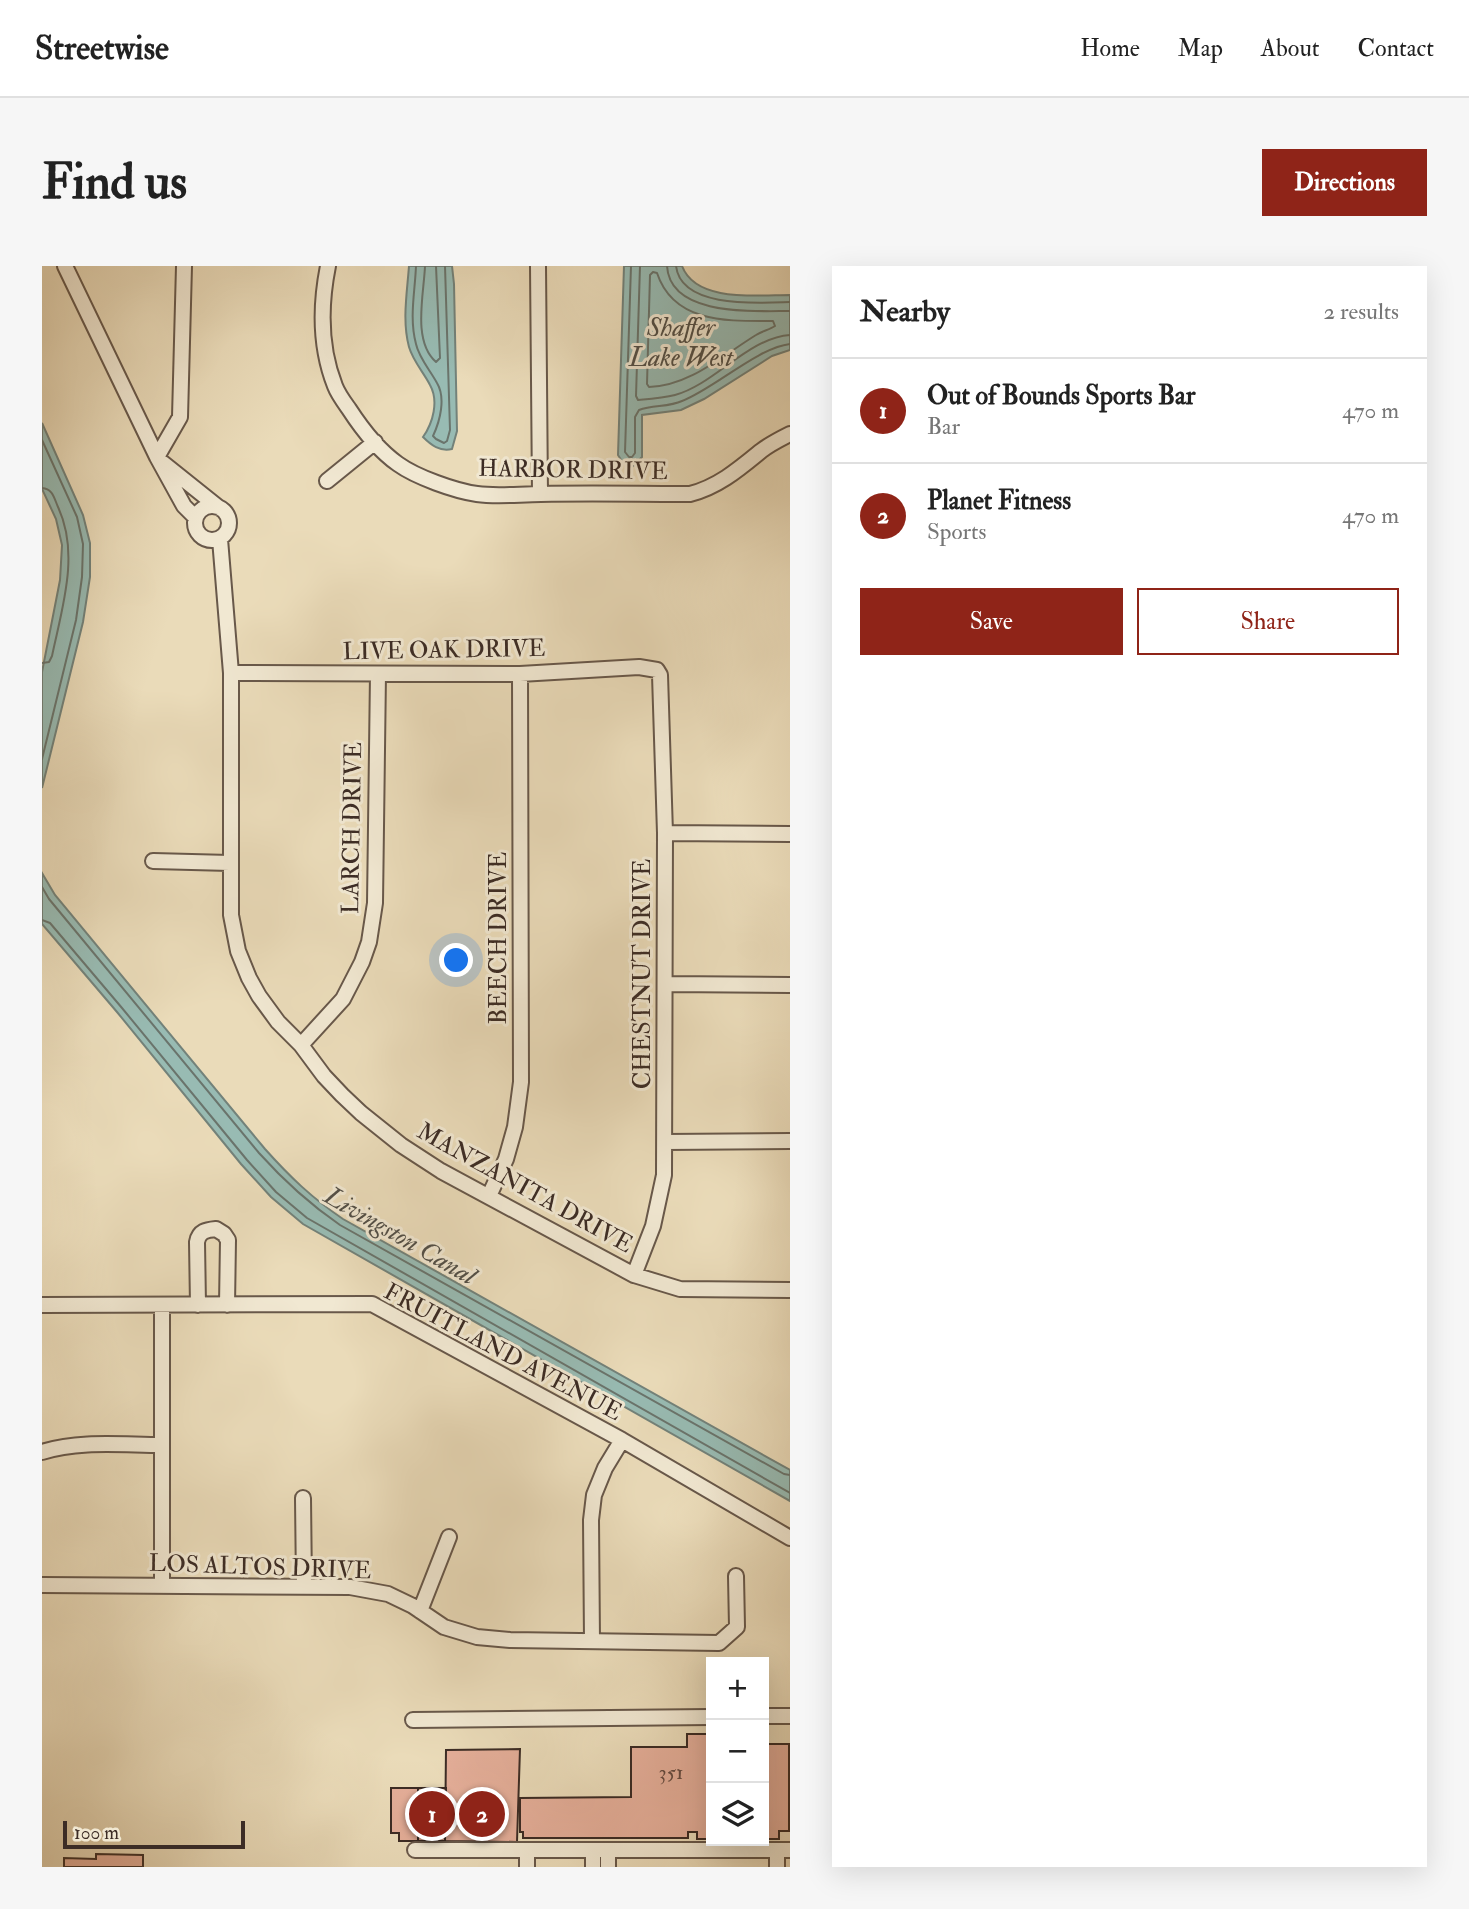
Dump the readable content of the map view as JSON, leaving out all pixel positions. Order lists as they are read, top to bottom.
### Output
{
  "streets": {
    "street": [
      "HARBOR DRIVE",
      "LIVE OAK DRIVE",
      "LARCH DRIVE",
      "BEECH DRIVE",
      "CHESTNUT DRIVE",
      "MANZANITA DRIVE",
      "FRUITLAND AVENUE",
      "LOS ALTOS DRIVE"
    ]
  },
  "crossings": [
    ["LIVE OAK DRIVE", "LARCH DRIVE"],
    ["LIVE OAK DRIVE", "BEECH DRIVE"],
    ["LIVE OAK DRIVE", "CHESTNUT DRIVE"],
    ["LIVE OAK DRIVE", "MANZANITA DRIVE"],
    ["LARCH DRIVE", "MANZANITA DRIVE"],
    ["BEECH DRIVE", "MANZANITA DRIVE"],
    ["CHESTNUT DRIVE", "MANZANITA DRIVE"]
  ],
  "water": ["Shaffer Lake West", "Livingston Canal"],
  "house_numbers": ["351"],
  "scale_bar": "100 m",
  "page": {
    "header": "Streetwise",
    "nav": [
      "Home",
      "Map",
      "About",
      "Contact"
    ],
    "buttons": [
      "Directions",
      ["Save", "Share"]
    ],
    "title": "Find us",
    "heading": ["Nearby", "2 results"],
    "list": [
      {
        "mark": "1",
        "name": "Out of Bounds Sports Bar",
        "note": "Bar",
        "value": "470 m"
      },
      {
        "mark": "2",
        "name": "Planet Fitness",
        "note": "Sports",
        "value": "470 m"
      }
    ],
    "map_buttons": ["+", "−"],
    "pins": ["1", "2"],
    "scale": "100 m"
  }
}
